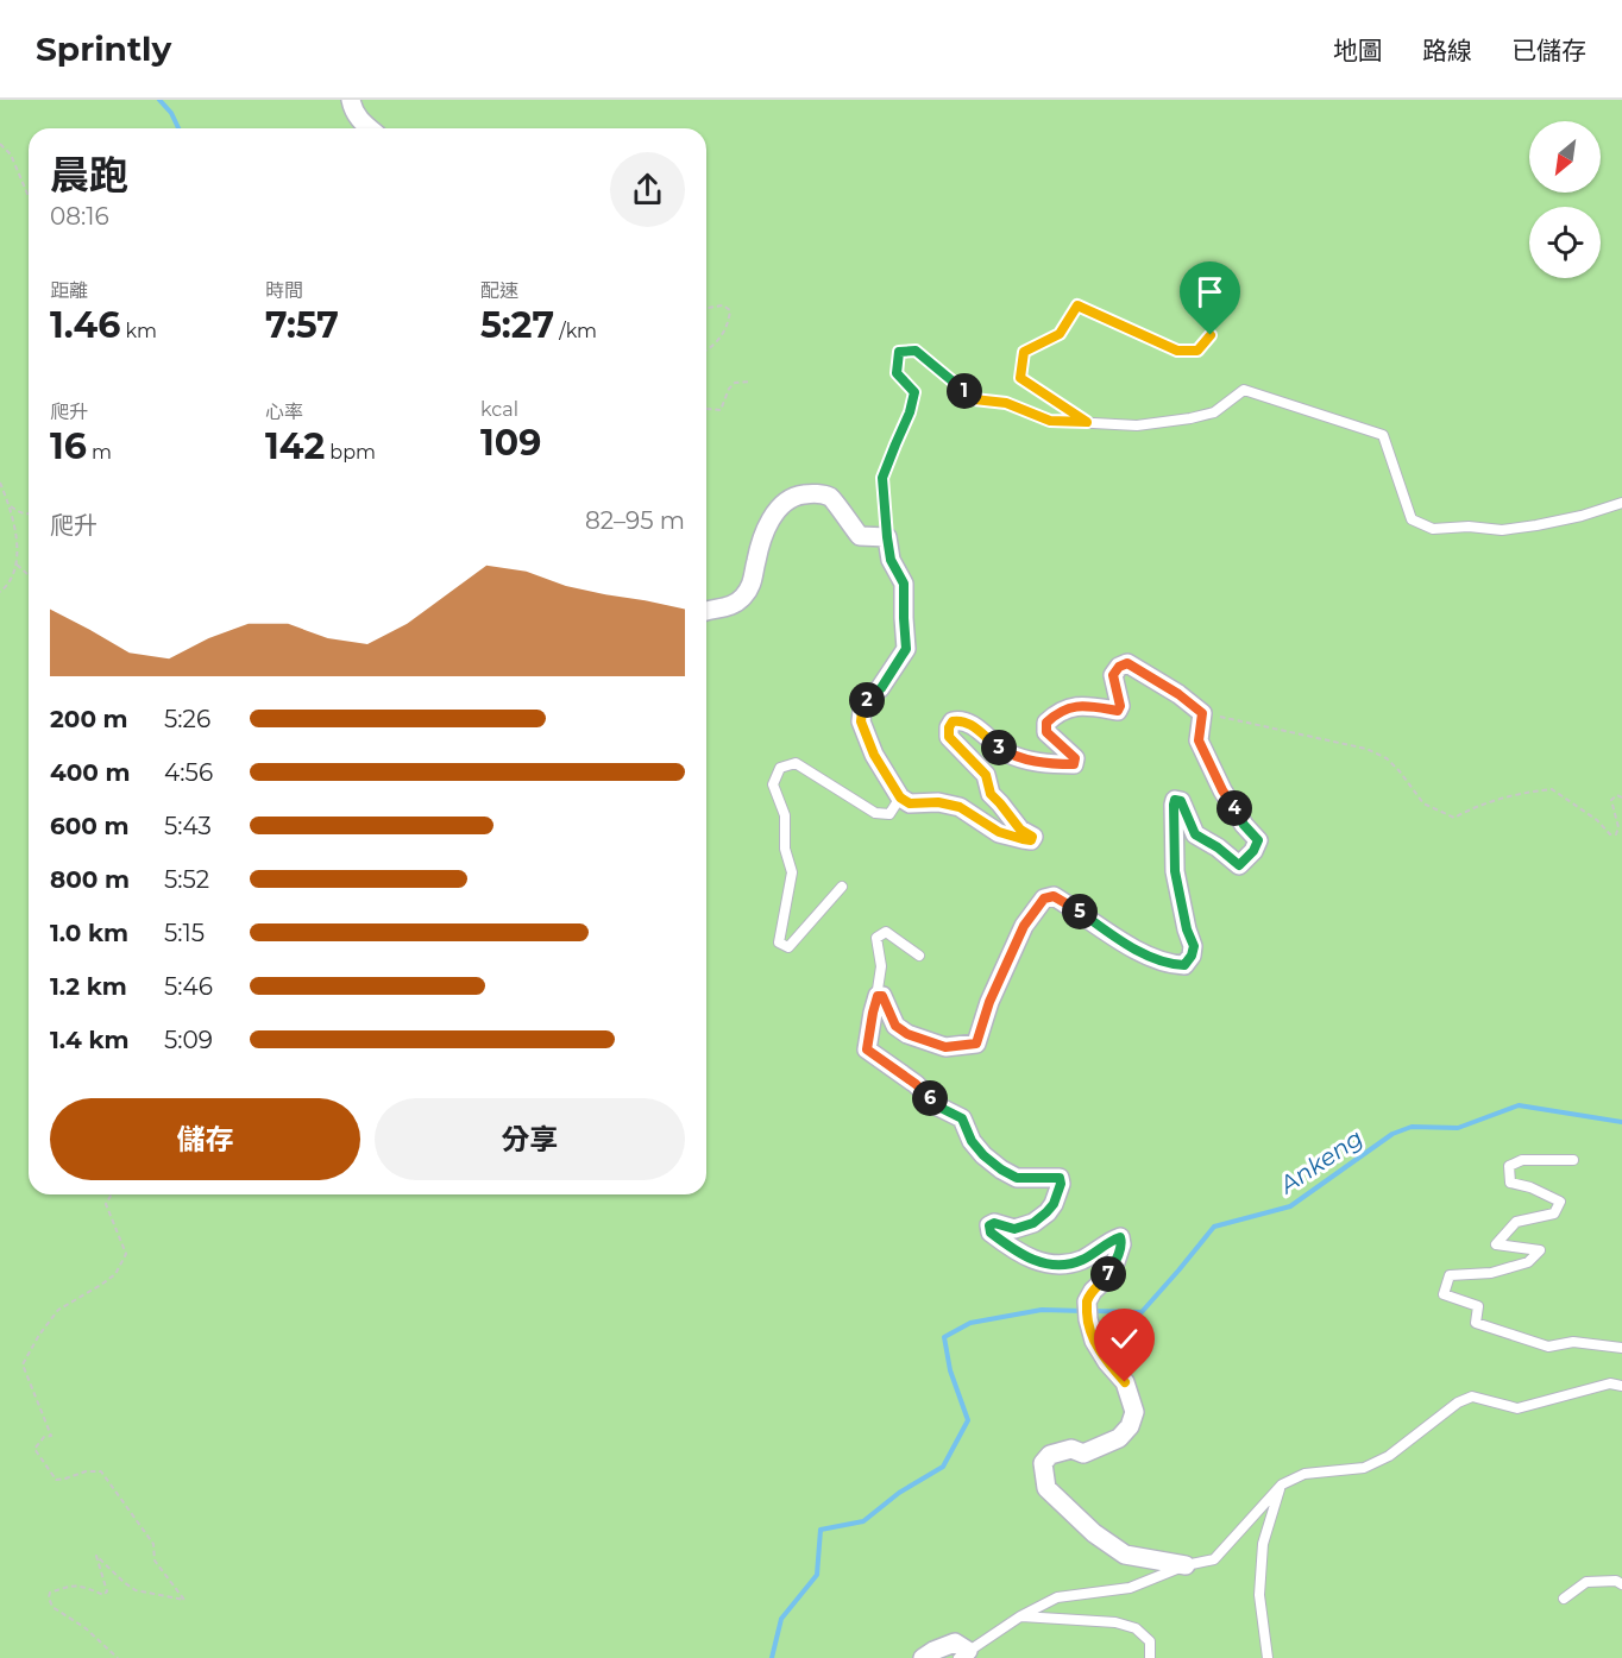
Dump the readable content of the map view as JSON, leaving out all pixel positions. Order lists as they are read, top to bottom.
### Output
{
  "water": ["Ankeng"],
  "north": "bottom left",
  "page": {
    "header": "Sprintly",
    "nav": ["地圖", "路線", "已儲存"],
    "heading": ["晨跑", "08:16"],
    "stats": [
      ["距離", "1.46 km"],
      ["時間", "7:57"],
      ["配速", "5:27 /km"],
      ["爬升", "16 m"],
      ["心率", "142 bpm"],
      ["kcal", "109"]
    ],
    "pins": [
      "1",
      "2",
      "3",
      "4",
      "5",
      "6",
      "7"
    ],
    "chart": ["爬升", "82–95 m"],
    "list": [
      {
        "name": "200 m",
        "note": "5:26"
      },
      {
        "name": "400 m",
        "note": "4:56"
      },
      {
        "name": "600 m",
        "note": "5:43"
      },
      {
        "name": "800 m",
        "note": "5:52"
      },
      {
        "name": "1.0 km",
        "note": "5:15"
      },
      {
        "name": "1.2 km",
        "note": "5:46"
      },
      {
        "name": "1.4 km",
        "note": "5:09"
      }
    ],
    "buttons": ["儲存", "分享"]
  }
}
